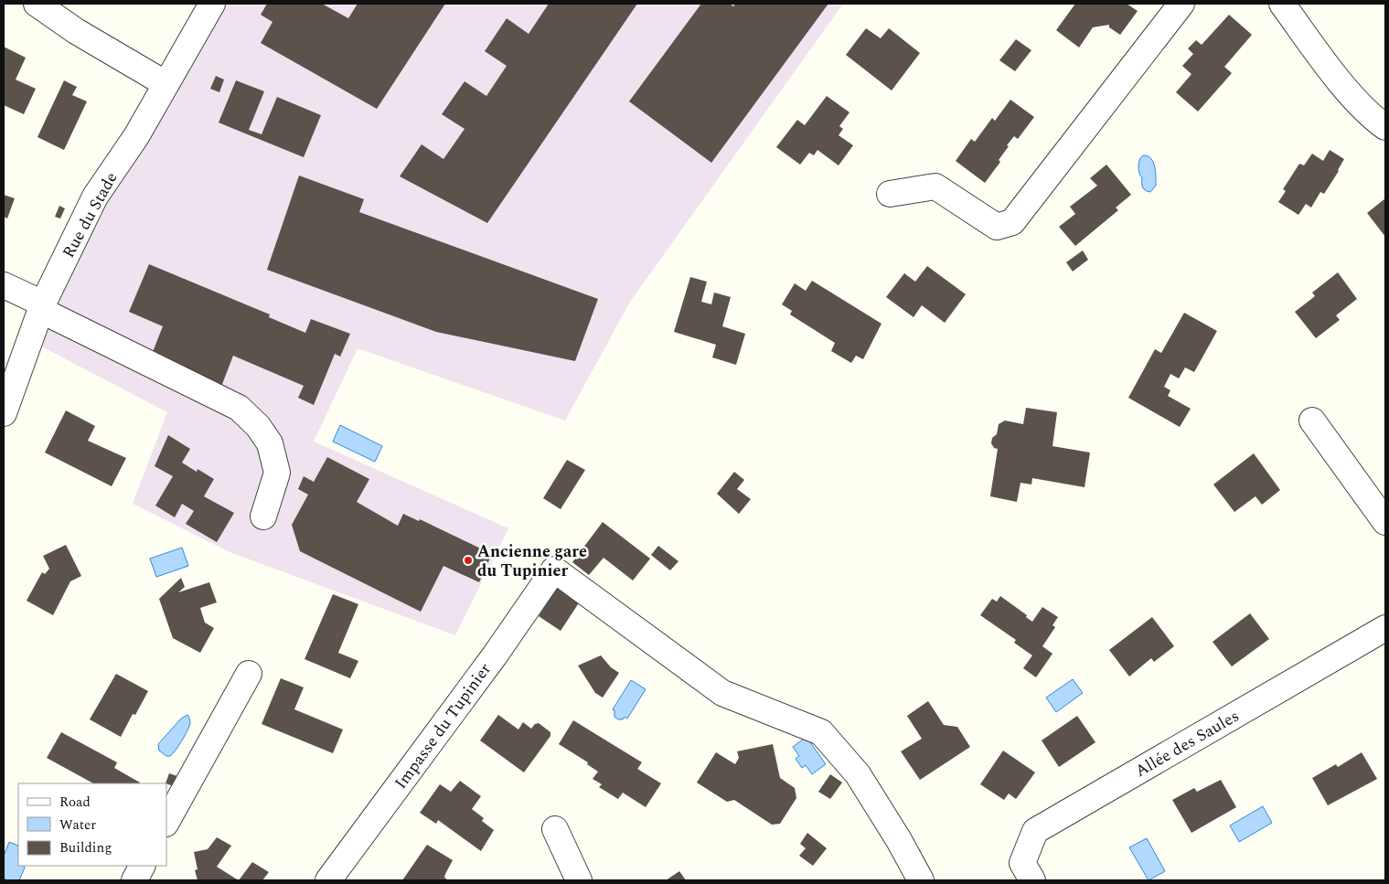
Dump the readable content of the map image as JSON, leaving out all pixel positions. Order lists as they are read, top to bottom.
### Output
{
  "streets": {
    "street": ["Rue du Stade", "Impasse du Tupinier", "Allée des Saules"]
  },
  "places": ["Ancienne gare du Tupinier"],
  "legend": ["Road", "Water", "Building"]
}
